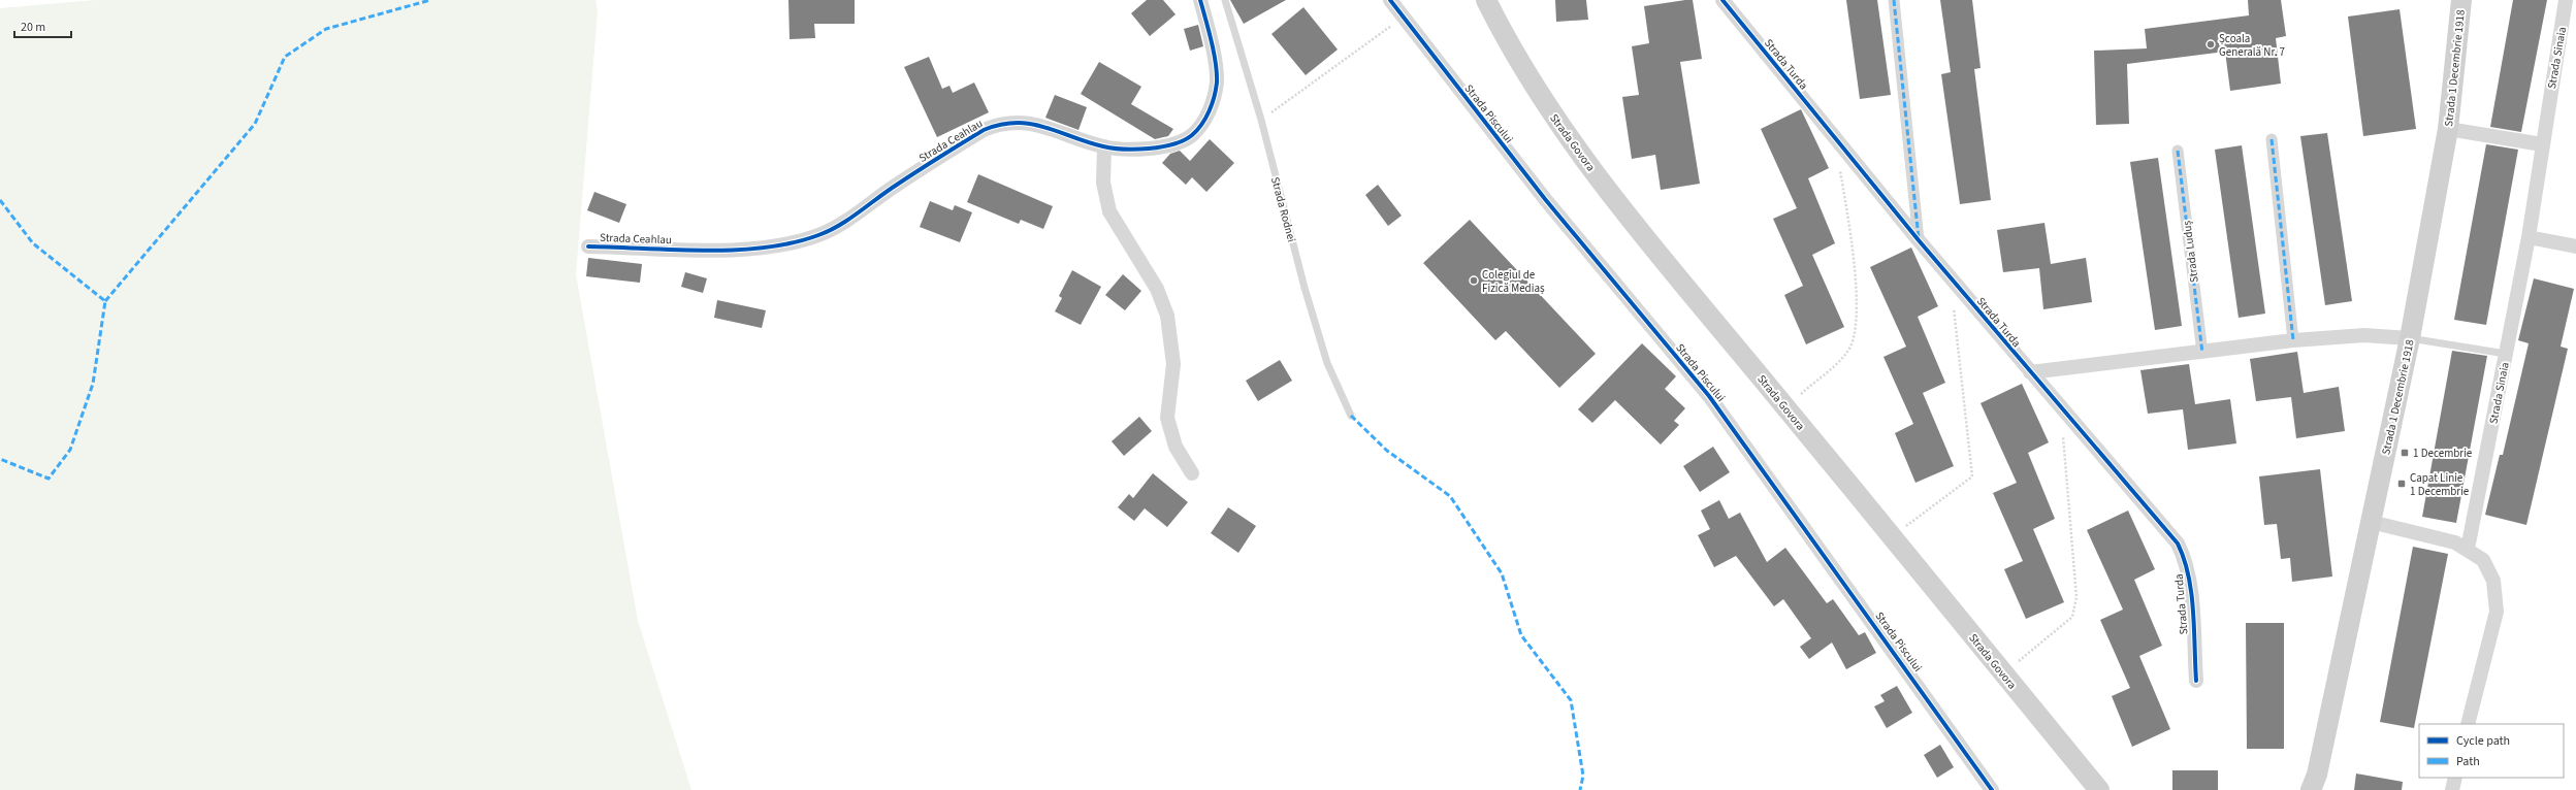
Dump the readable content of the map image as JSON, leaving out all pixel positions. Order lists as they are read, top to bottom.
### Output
{
  "streets": {
    "main road": ["Strada 1 Decembrie 1918", "Strada Govora"],
    "street": [
      "Strada Sinaia",
      "Strada Turda",
      "Strada Piscului",
      "Strada Ceahlau",
      "Strada Luduș"
    ],
    "lane": ["Strada Rodnei"]
  },
  "places": {
    "other": ["Școala Generală Nr. 7", "Colegiul de Fizică Mediaș"],
    "transit": ["1 Decembrie", "Capat Linie 1 Decembrie"]
  },
  "legend": ["Cycle path", "Path"],
  "scale_bar": "20 m"
}
